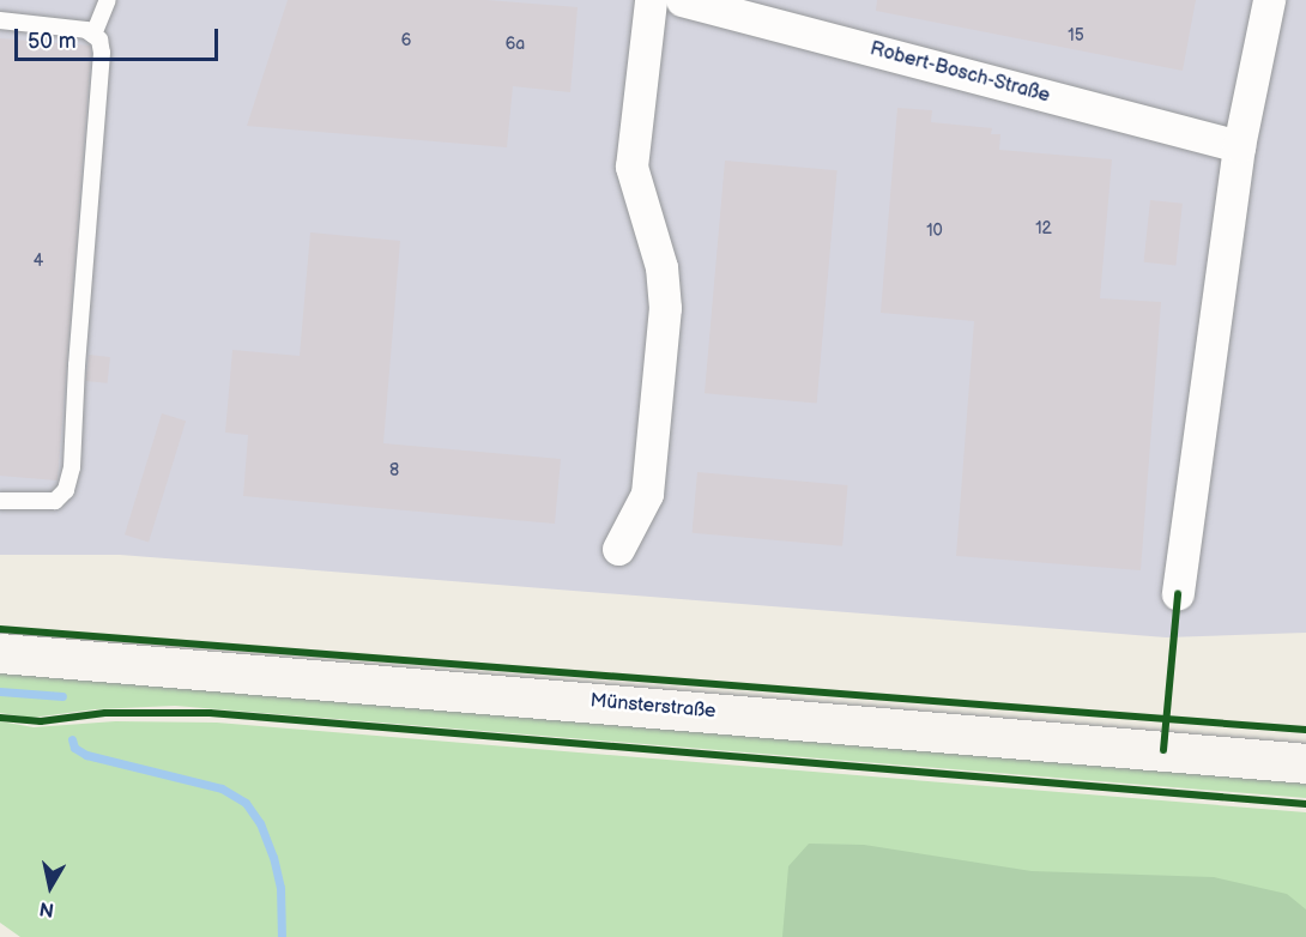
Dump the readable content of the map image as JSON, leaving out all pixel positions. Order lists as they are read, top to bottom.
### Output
{
  "streets": {
    "main road": ["Münsterstraße"],
    "street": ["Robert-Bosch-Straße"]
  },
  "house_numbers": [
    "15",
    "6",
    "6a",
    "12",
    "10",
    "4",
    "8"
  ],
  "scale_bar": "50 m",
  "north": "bottom"
}
